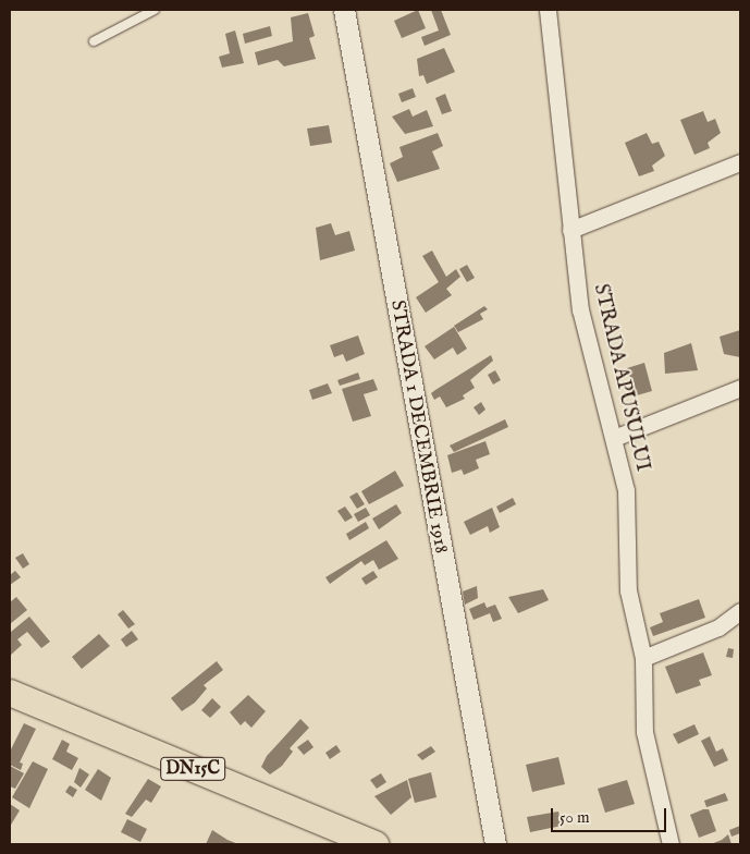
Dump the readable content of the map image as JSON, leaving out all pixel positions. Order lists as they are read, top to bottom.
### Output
{
  "streets": {
    "main road": ["DN15C"],
    "street": ["STRADA APUSULUI", "STRADA 1 DECEMBRIE 1918"]
  },
  "scale_bar": "50 m"
}
